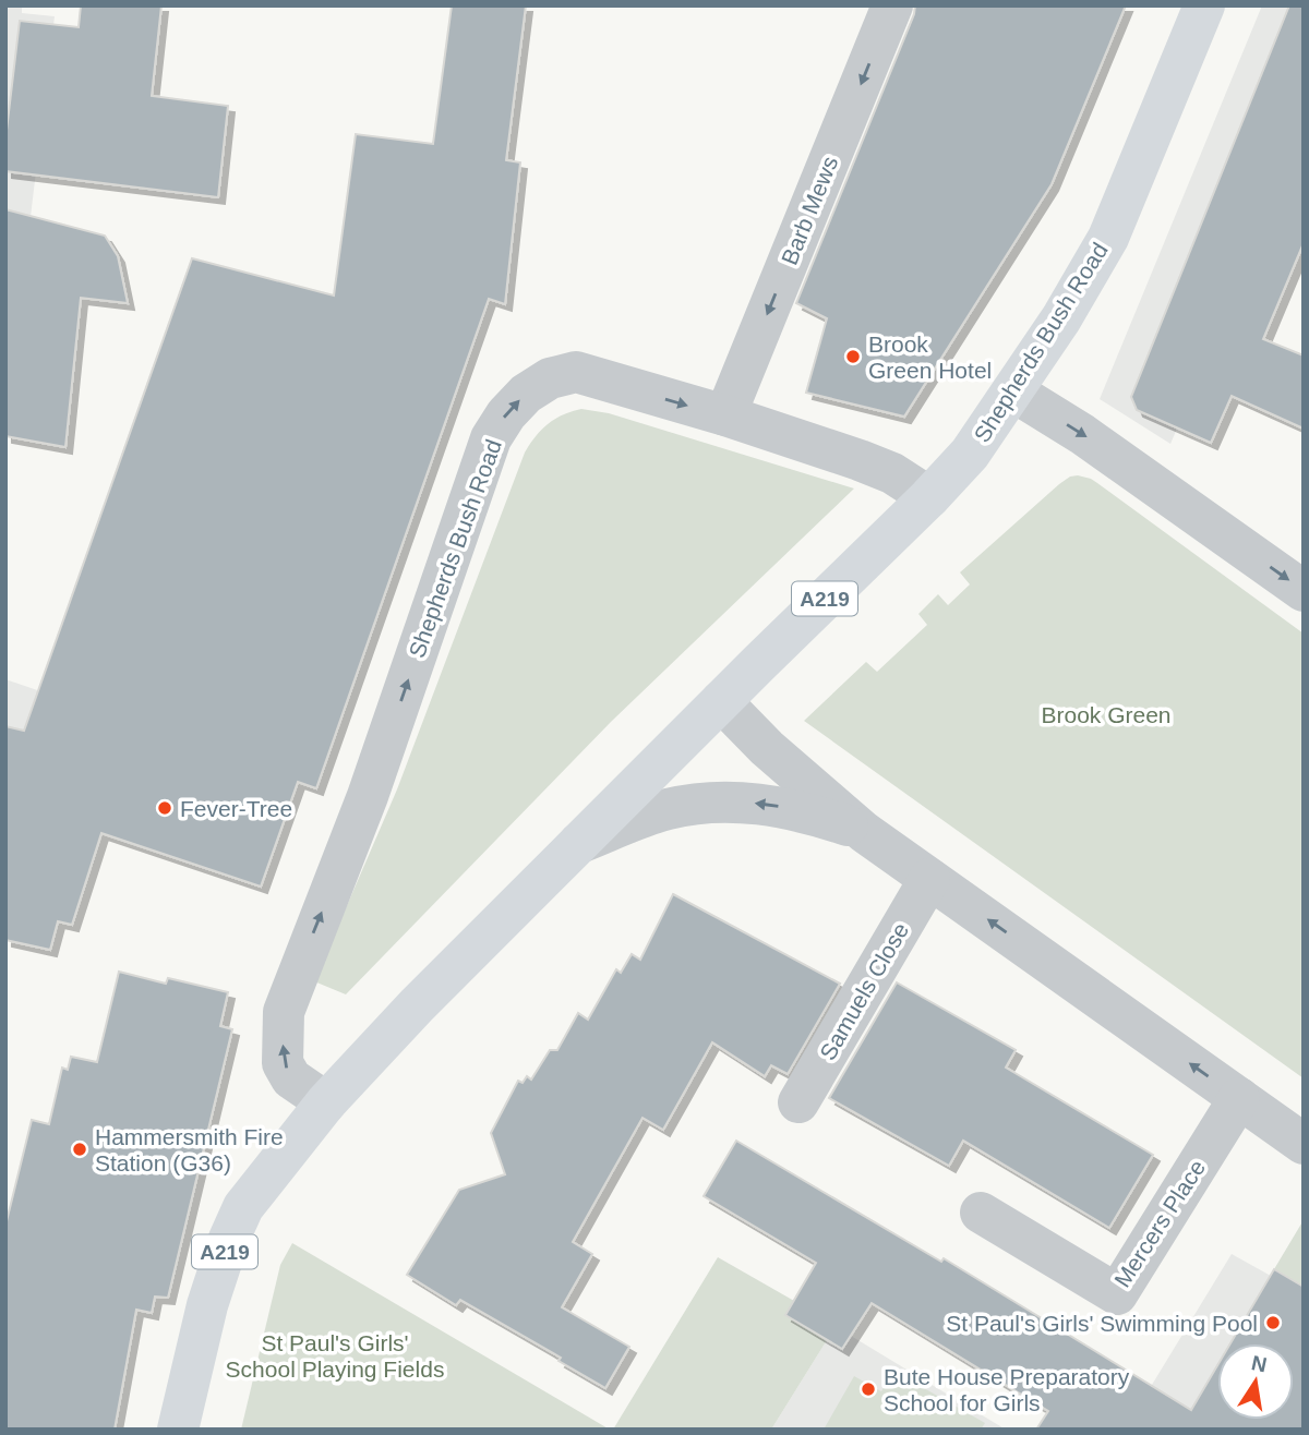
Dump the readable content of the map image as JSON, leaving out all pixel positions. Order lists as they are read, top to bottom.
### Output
{
  "streets": {
    "main road": ["Shepherds Bush Road", "A219"],
    "street": ["Barb Mews", "Samuels Close", "Mercers Place"]
  },
  "crossings": [
    ["Barb Mews", "Shepherds Bush Road"]
  ],
  "one_way": ["Barb Mews"],
  "parks": ["Brook Green", "St Paul's Girls' School Playing Fields"],
  "places": [
    "Brook Green Hotel",
    "Fever-Tree",
    "Hammersmith Fire Station (G36)",
    "St Paul's Girls' Swimming Pool",
    "Bute House Preparatory School for Girls"
  ],
  "north": "top"
}
